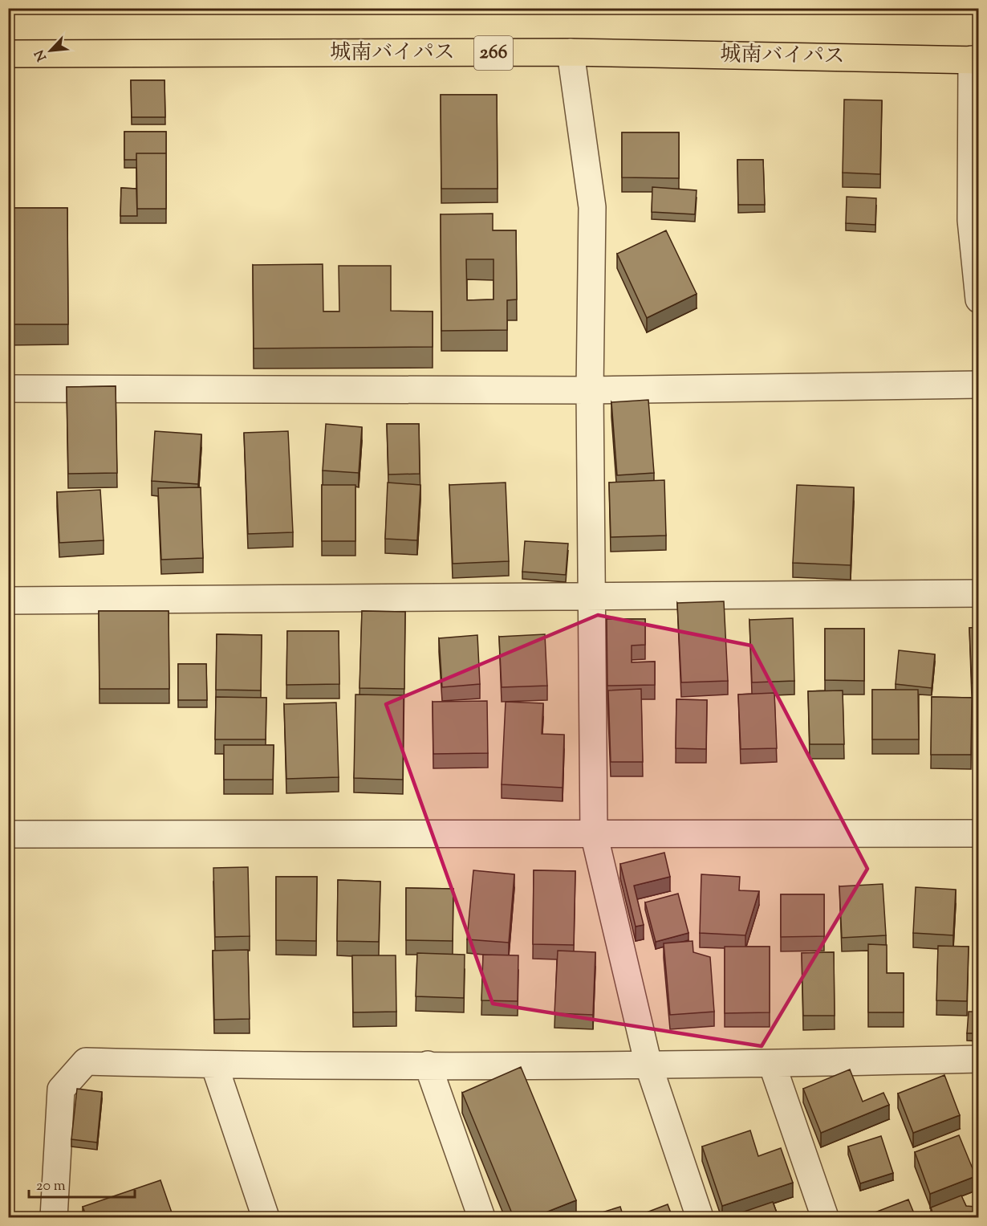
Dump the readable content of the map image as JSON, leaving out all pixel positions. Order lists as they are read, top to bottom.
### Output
{
  "streets": {
    "highway": ["城南バイパス", "266"]
  },
  "scale_bar": "20 m",
  "north": "bottom left"
}
